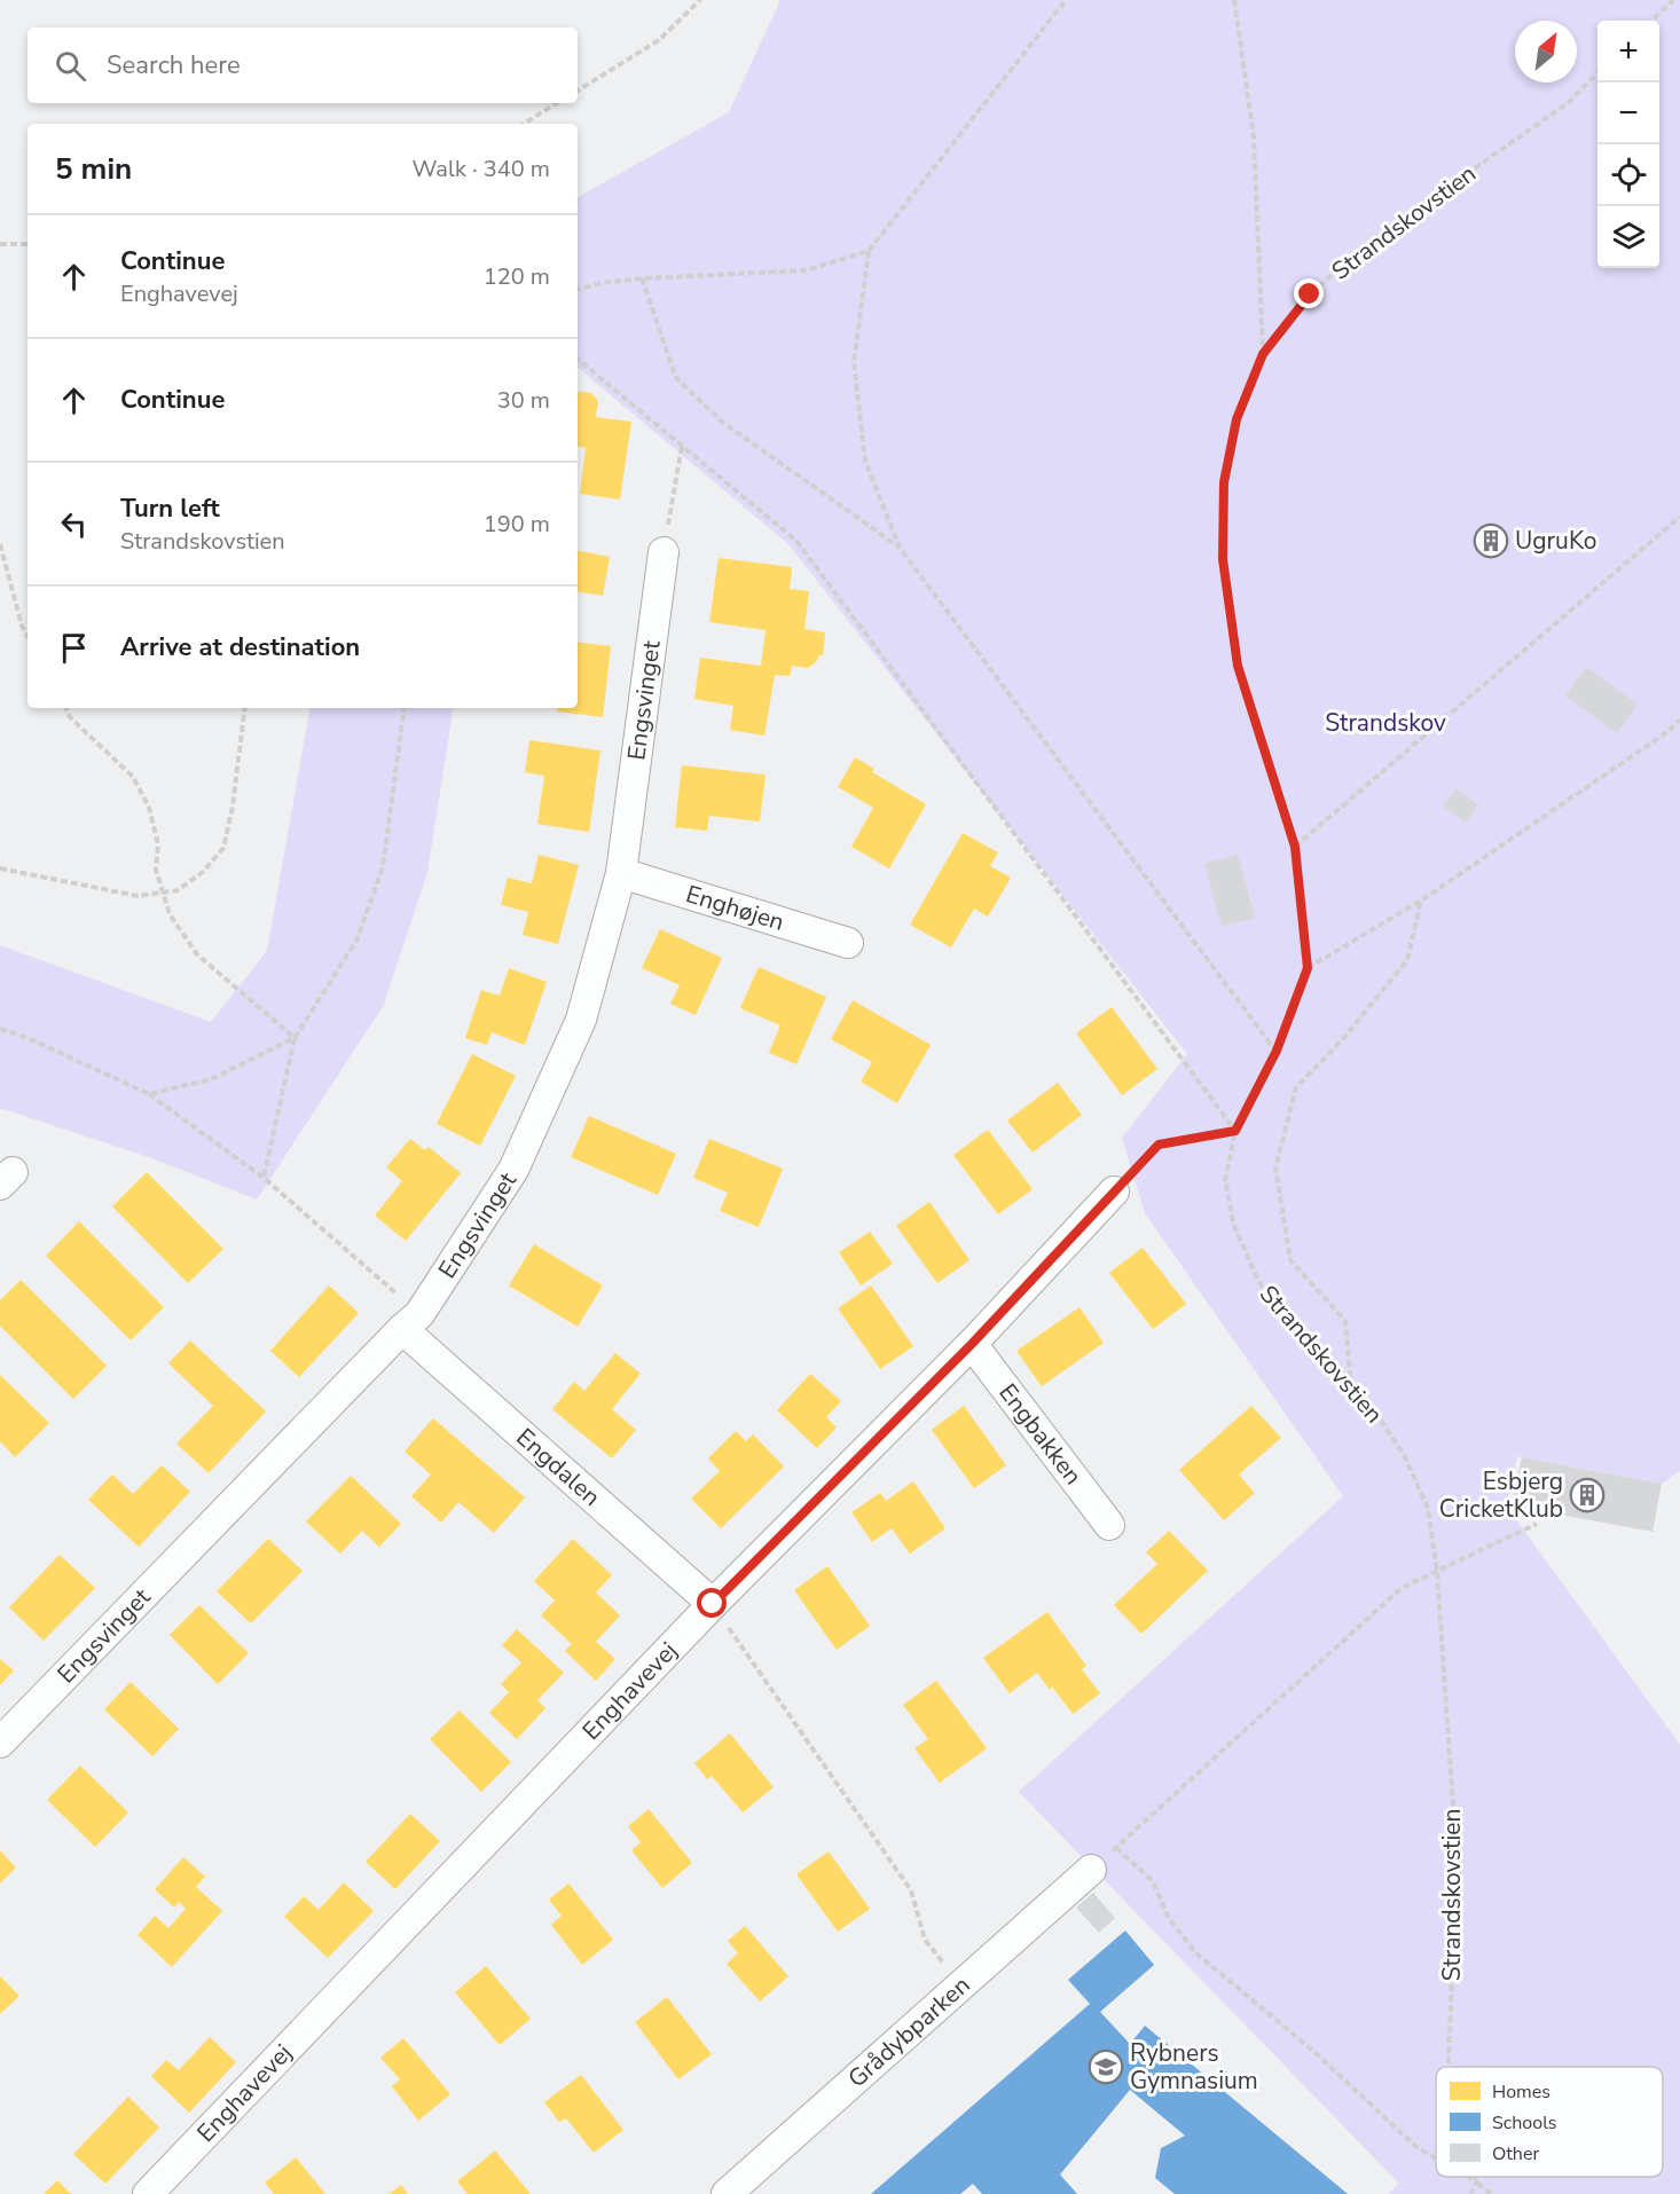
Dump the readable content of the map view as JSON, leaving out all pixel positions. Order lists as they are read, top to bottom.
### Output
{
  "streets": {
    "street": [
      "Engsvinget",
      "Enghøjen",
      "Engbakken",
      "Engdalen",
      "Enghavevej",
      "Grådybparken"
    ],
    "path": ["Strandskovstien"]
  },
  "crossings": [
    ["Engsvinget", "Enghøjen"],
    ["Engsvinget", "Engdalen"],
    ["Engbakken", "Enghavevej"],
    ["Engdalen", "Enghavevej"]
  ],
  "parks": ["Strandskov"],
  "places": {
    "building": ["UgruKo", "Esbjerg CricketKlub"],
    "school or university": ["Rybners Gymnasium"]
  },
  "legend": ["Homes", "Schools", "Other"],
  "north": "top right",
  "page": {
    "map_buttons": ["+", "−"],
    "search": "Search here",
    "heading": ["5 min", "Walk · 340 m"],
    "list": [
      ["Continue", "Enghavevej", "120 m"],
      ["Continue", "30 m"],
      ["Turn left", "Strandskovstien", "190 m"],
      "Arrive at destination"
    ]
  }
}
